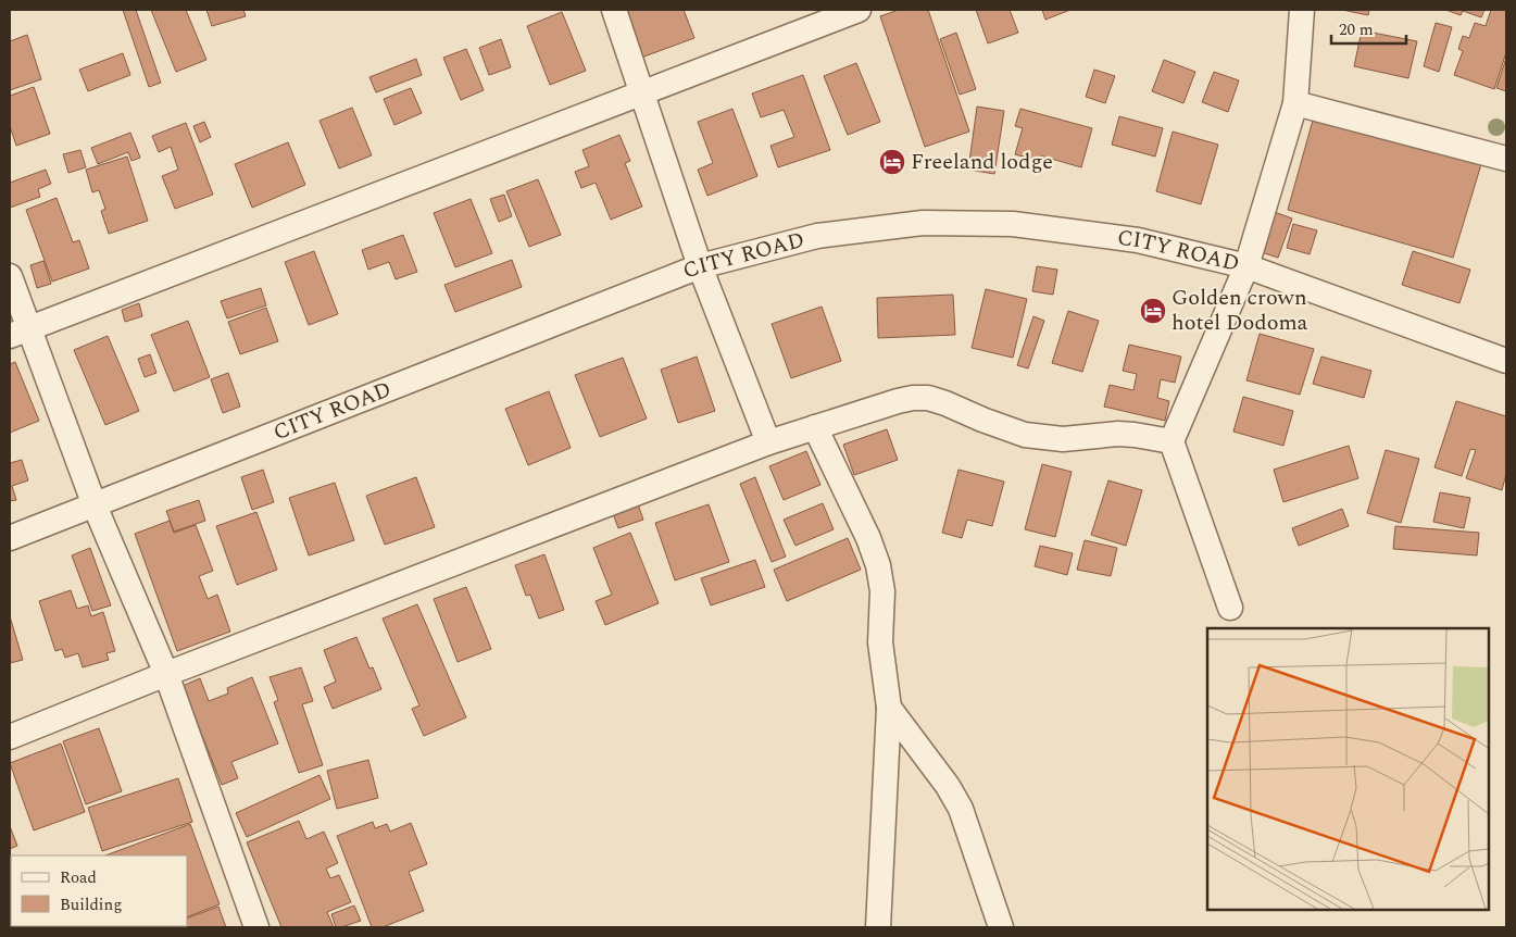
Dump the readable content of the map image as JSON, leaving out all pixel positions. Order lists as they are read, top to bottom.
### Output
{
  "streets": {
    "street": ["CITY ROAD"]
  },
  "places": {
    "hotel": ["Freeland lodge", "Golden crown hotel Dodoma"]
  },
  "legend": ["Road", "Building"],
  "scale_bar": "20 m"
}
